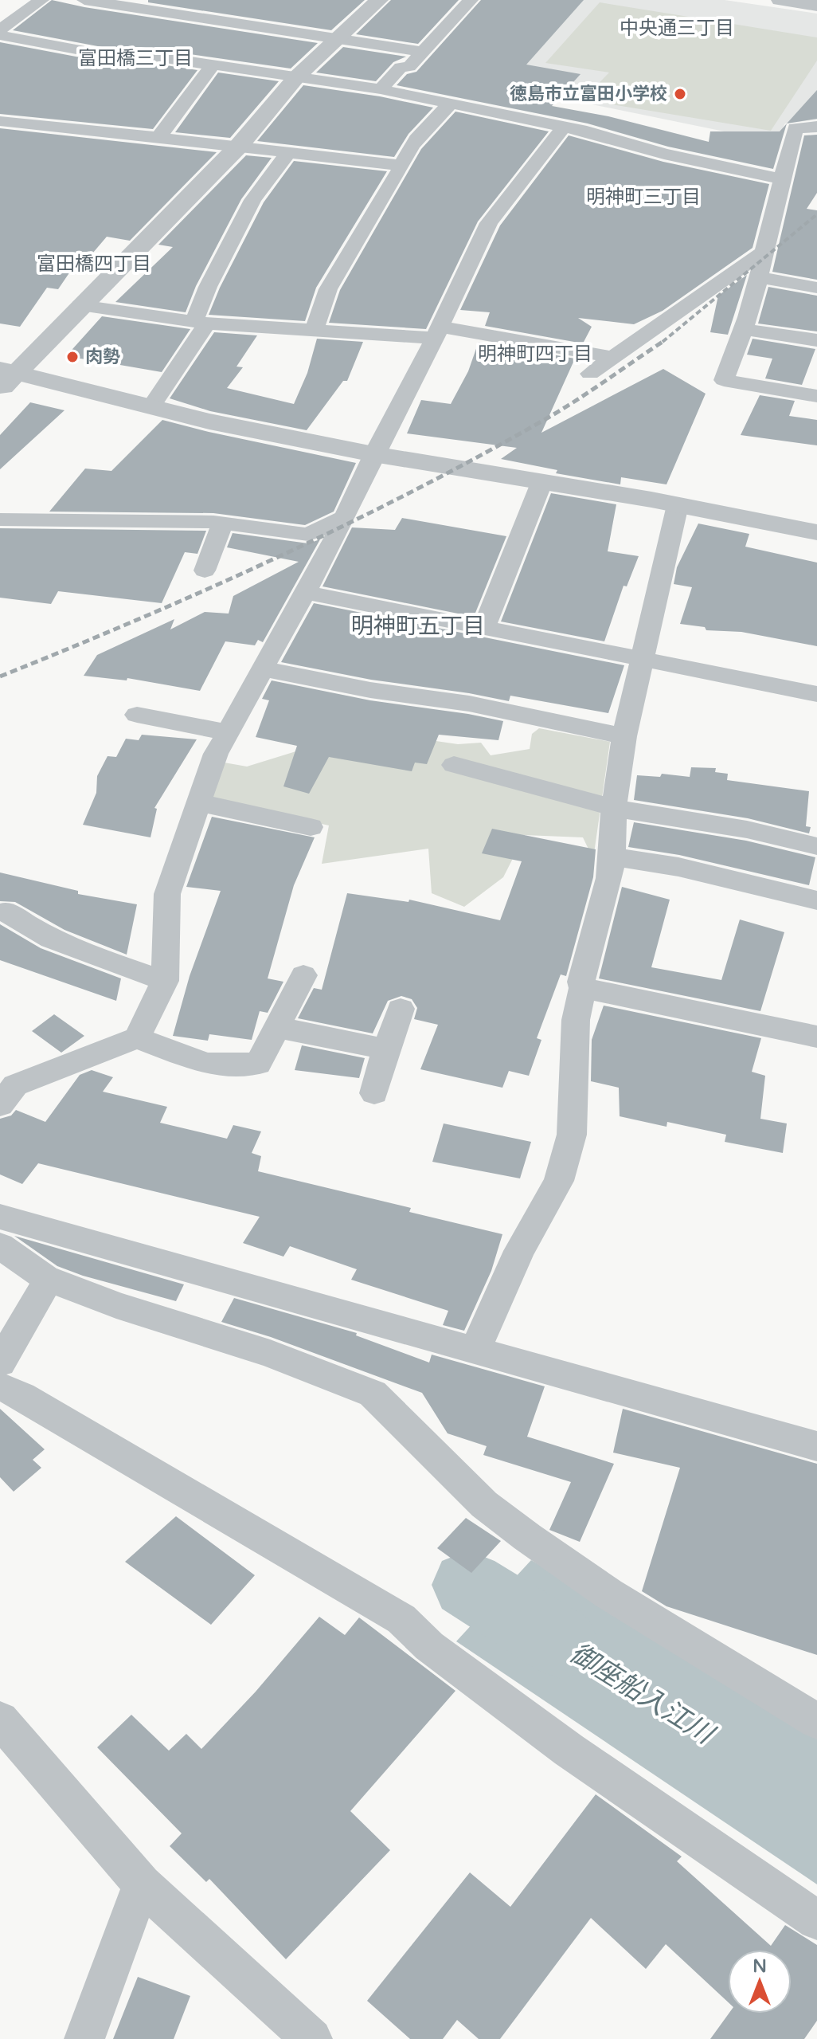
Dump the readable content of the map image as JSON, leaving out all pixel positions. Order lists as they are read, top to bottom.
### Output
{
  "districts": [
    "中央通三丁目",
    "富田橋三丁目",
    "明神町三丁目",
    "富田橋四丁目",
    "明神町四丁目",
    "明神町五丁目"
  ],
  "water": ["御座船入江川"],
  "places": ["徳島市立富田小学校", "肉勢"],
  "north": "top"
}
